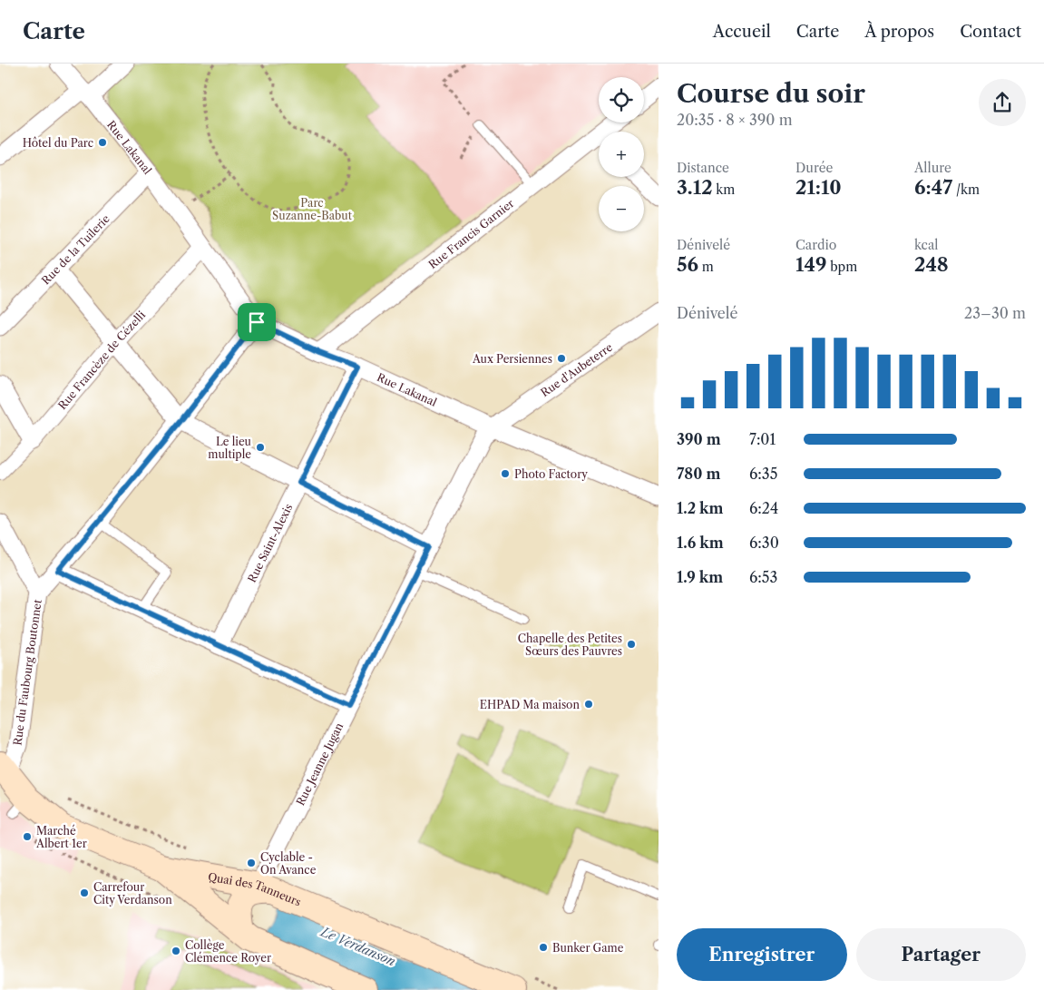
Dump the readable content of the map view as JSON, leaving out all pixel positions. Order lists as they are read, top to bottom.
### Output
{
  "streets": {
    "main road": ["Quai des Tanneurs"],
    "street": [
      "Rue Lakanal",
      "Rue Francis Garnier",
      "Rue de la Tuilerie",
      "Rue Francèze de Cézelli",
      "Rue d'Aubeterre",
      "Rue Saint-Alexis",
      "Rue du Faubourg Boutonnet",
      "Rue Jeanne Jugan"
    ]
  },
  "crossings": [
    ["Rue Lakanal", "Rue Francis Garnier"],
    ["Rue Lakanal", "Rue de la Tuilerie"],
    ["Rue Lakanal", "Rue Francèze de Cézelli"],
    ["Rue Lakanal", "Rue d'Aubeterre"],
    ["Rue Lakanal", "Rue Saint-Alexis"],
    ["Rue Lakanal", "Rue Jeanne Jugan"],
    ["Rue d'Aubeterre", "Rue Jeanne Jugan"],
    ["Rue du Faubourg Boutonnet", "Quai des Tanneurs"],
    ["Rue Jeanne Jugan", "Quai des Tanneurs"]
  ],
  "water": ["Le Verdanson"],
  "parks": ["Parc Suzanne-Babut"],
  "places": [
    "Hôtel du Parc",
    "Aux Persiennes",
    "Le lieu multiple",
    "Photo Factory",
    "Chapelle des Petites Sœurs des Pauvres",
    "EHPAD Ma maison",
    "Marché Albert 1er",
    "Cyclable - On Avance",
    "Carrefour City Verdanson",
    "Bunker Game",
    "Collège Clémence Royer"
  ],
  "page": {
    "header": "Carte",
    "nav": [
      "Accueil",
      "Carte",
      "À propos",
      "Contact"
    ],
    "heading": ["Course du soir", "20:35 · 8 × 390 m"],
    "map_buttons": ["+", "−"],
    "stats": [
      ["Distance", "3.12 km"],
      ["Durée", "21:10"],
      ["Allure", "6:47 /km"],
      ["Dénivelé", "56 m"],
      ["Cardio", "149 bpm"],
      ["kcal", "248"]
    ],
    "chart": ["Dénivelé", "23–30 m"],
    "list": [
      {
        "name": "390 m",
        "note": "7:01"
      },
      {
        "name": "780 m",
        "note": "6:35"
      },
      {
        "name": "1.2 km",
        "note": "6:24"
      },
      {
        "name": "1.6 km",
        "note": "6:30"
      },
      {
        "name": "1.9 km",
        "note": "6:53"
      }
    ],
    "buttons": ["Enregistrer", "Partager"]
  }
}
